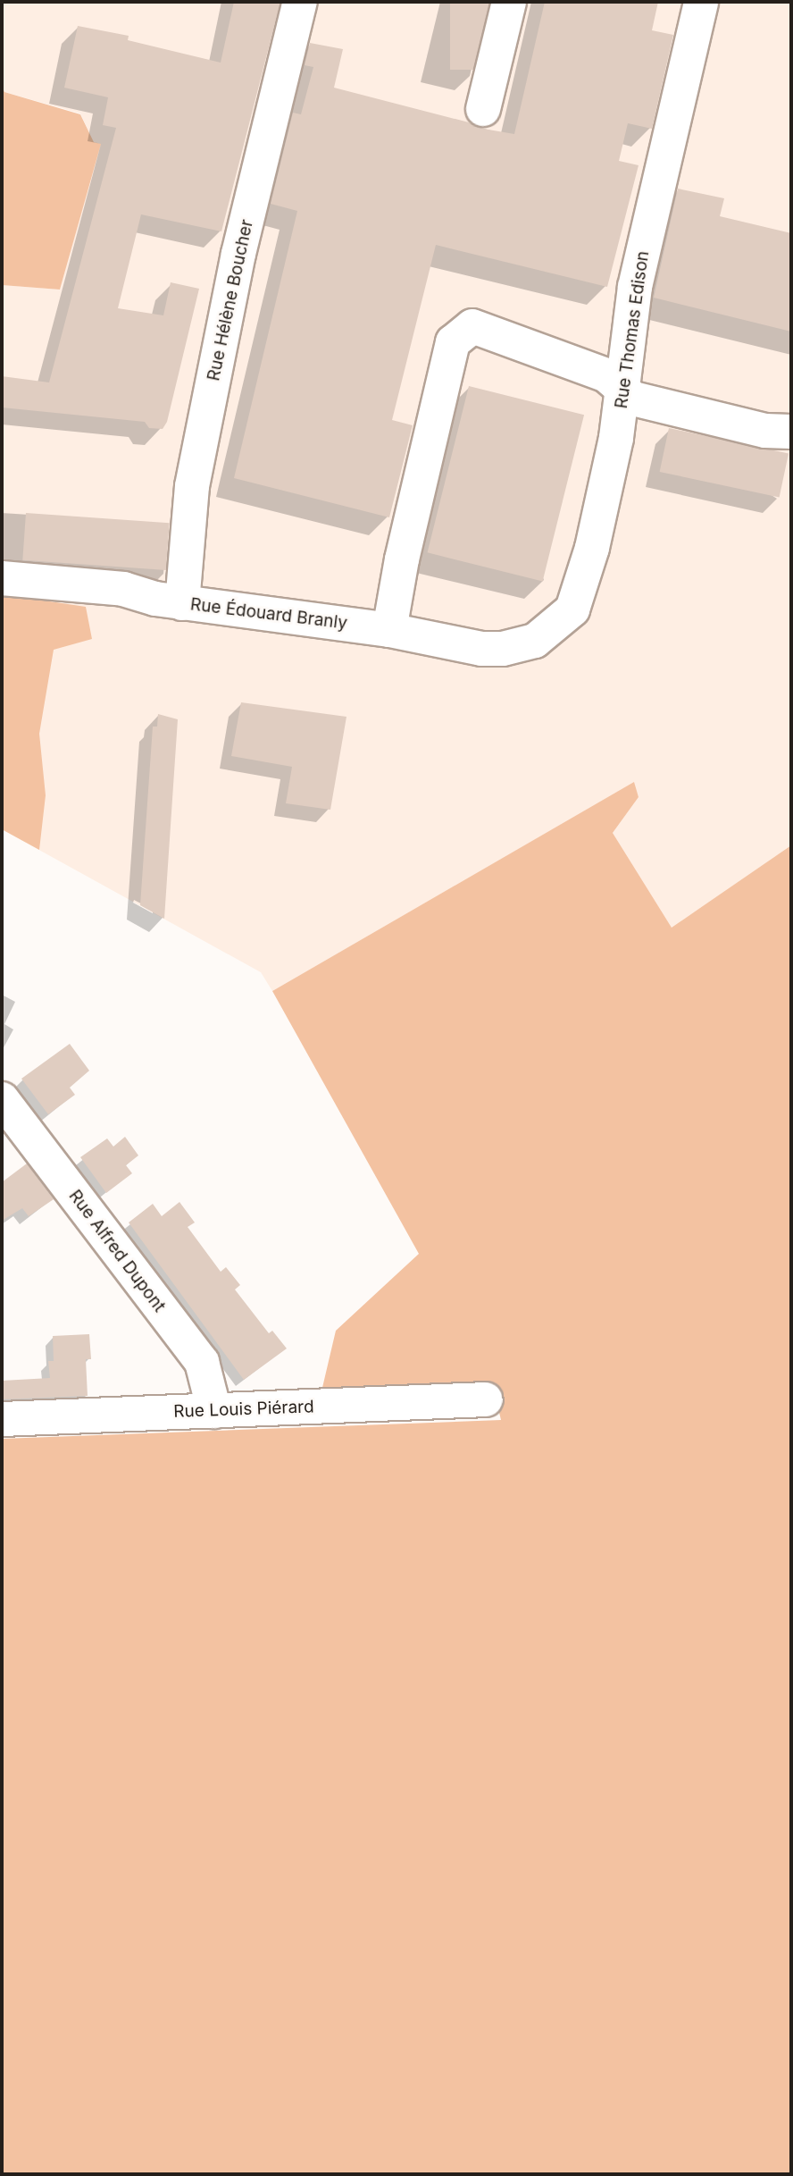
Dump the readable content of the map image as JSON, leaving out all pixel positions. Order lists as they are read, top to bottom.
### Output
{
  "streets": {
    "street": [
      "Rue Hélène Boucher",
      "Rue Thomas Edison",
      "Rue Édouard Branly",
      "Rue Alfred Dupont",
      "Rue Louis Piérard"
    ]
  },
  "crossings": [
    ["Rue Hélène Boucher", "Rue Édouard Branly"],
    ["Rue Thomas Edison", "Rue Édouard Branly"],
    ["Rue Alfred Dupont", "Rue Louis Piérard"]
  ]
}
